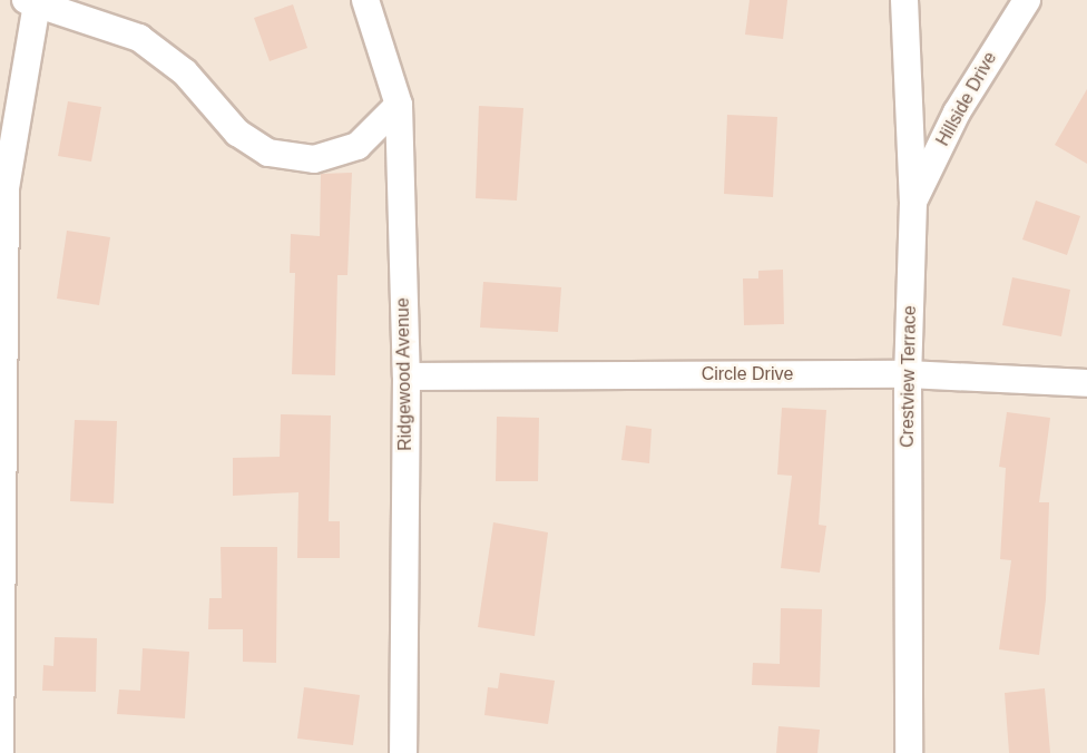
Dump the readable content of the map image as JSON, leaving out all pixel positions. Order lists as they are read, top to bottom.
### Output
{
  "streets": {
    "street": [
      "Hillside Drive",
      "Ridgewood Avenue",
      "Circle Drive",
      "Crestview Terrace"
    ]
  },
  "crossings": [
    ["Hillside Drive", "Crestview Terrace"],
    ["Ridgewood Avenue", "Circle Drive"],
    ["Circle Drive", "Crestview Terrace"]
  ]
}
